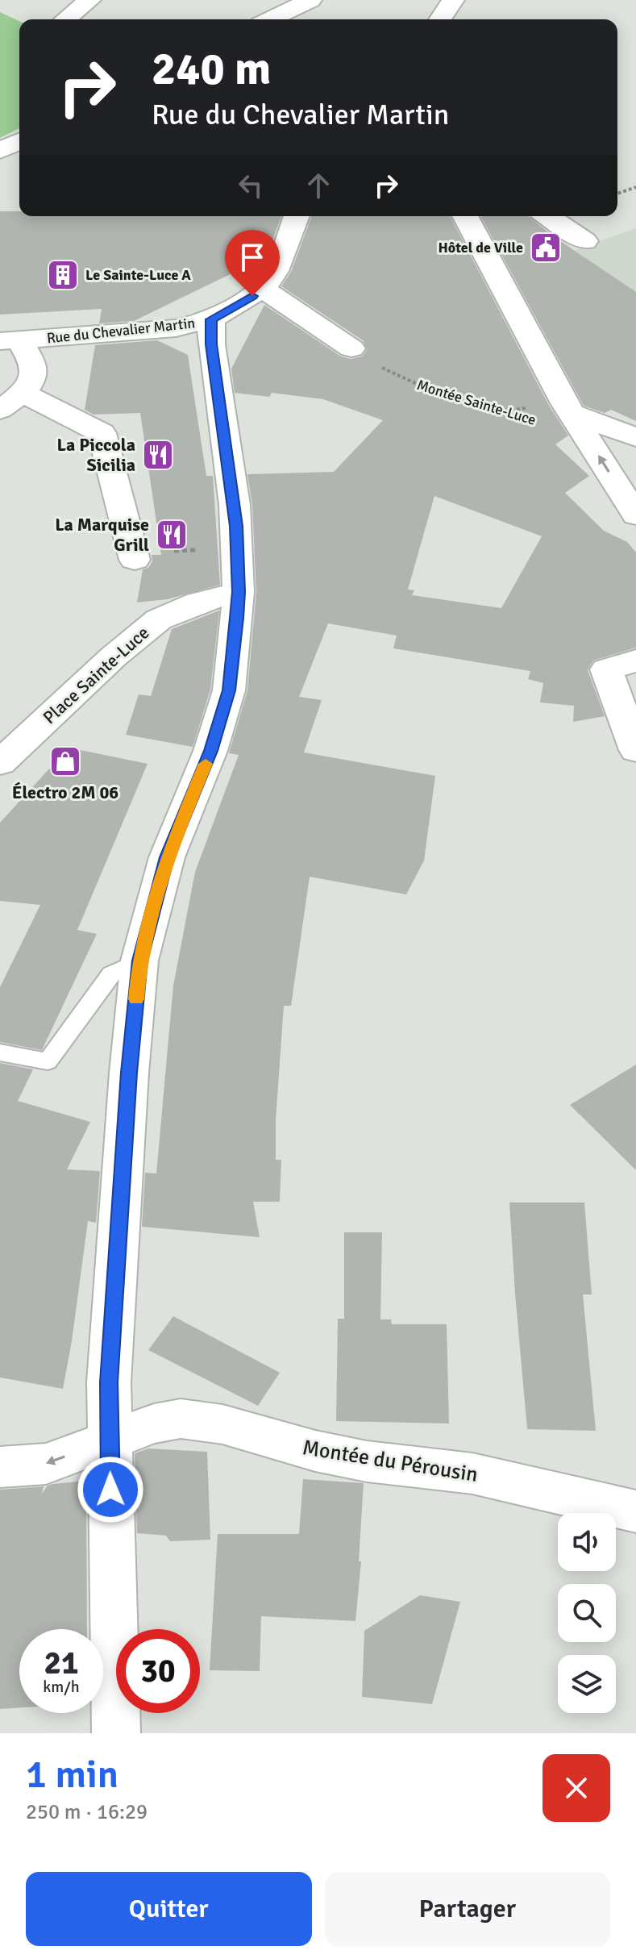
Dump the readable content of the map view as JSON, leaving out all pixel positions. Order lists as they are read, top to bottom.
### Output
{
  "streets": {
    "street": ["Rue du Chevalier Martin", "Place Sainte-Luce", "Montée du Pérousin"],
    "path": ["Montée Sainte-Luce"]
  },
  "places": {
    "public building": ["Hôtel de Ville"],
    "building": ["Le Sainte-Luce A"],
    "restaurant": ["La Piccola Sicilia", "La Marquise Grill"],
    "shop": ["Électro 2M 06"]
  },
  "page": {
    "turn": ["240 m", "Rue du Chevalier Martin"],
    "speed": "21 km/h",
    "limit": "30",
    "heading": ["1 min", "250 m · 16:29"],
    "buttons": ["Quitter", "Partager"]
  }
}
